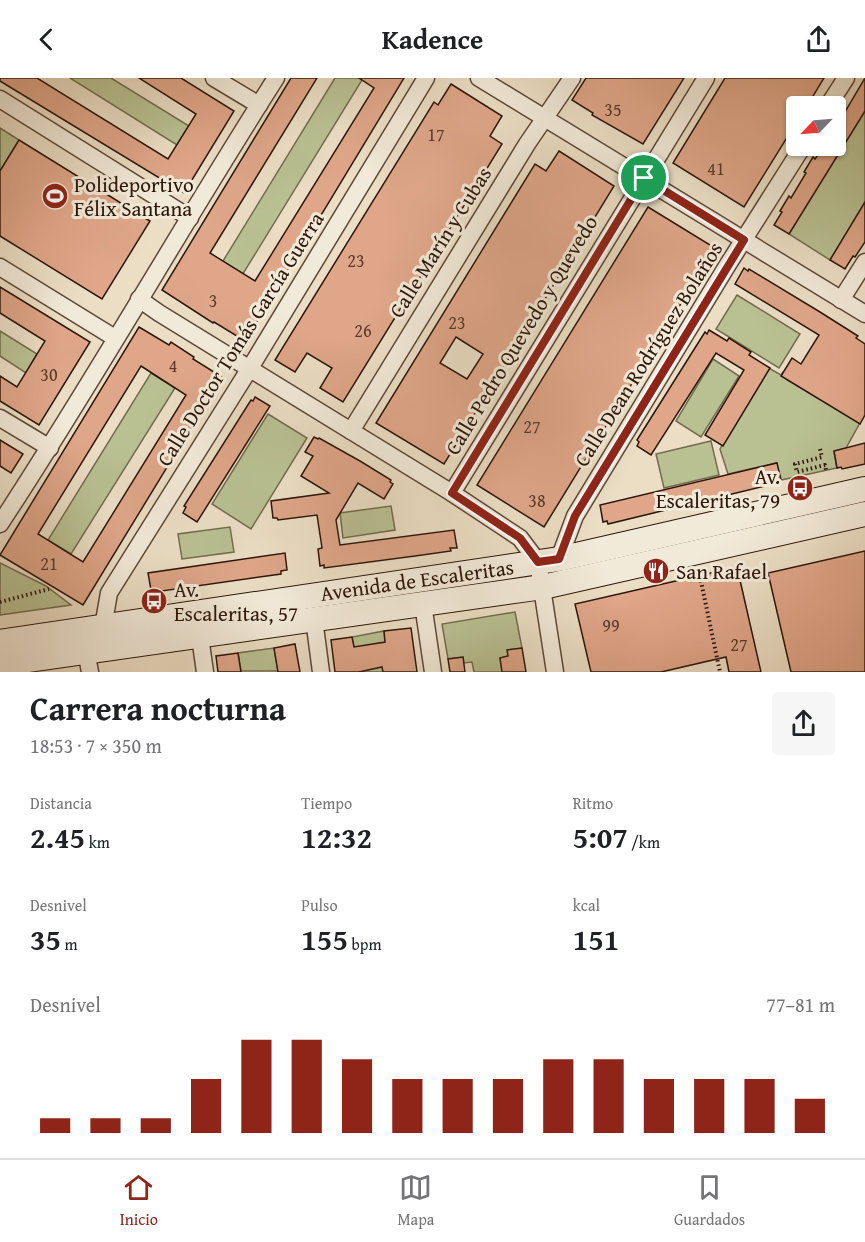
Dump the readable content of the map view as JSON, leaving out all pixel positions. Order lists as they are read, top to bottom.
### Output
{
  "streets": {
    "street": [
      "Calle Marín y Cubas",
      "Calle Pedro Quevedo y Quevedo",
      "Calle Doctor Tomás García Guerra",
      "Calle Dean Rodríguez Bolaños",
      "Avenida de Escaleritas"
    ]
  },
  "crossings": [
    ["Calle Doctor Tomás García Guerra", "Avenida de Escaleritas"],
    ["Calle Dean Rodríguez Bolaños", "Avenida de Escaleritas"]
  ],
  "places": {
    "sports": ["Polideportivo Félix Santana"],
    "bus stop": ["Av. Escaleritas, 79", "Av. Escaleritas, 57"],
    "restaurant": ["San Rafael"]
  },
  "house_numbers": [
    "35",
    "17",
    "41",
    "23",
    "3",
    "23",
    "26",
    "4",
    "30",
    "27",
    "38",
    "21",
    "99",
    "27"
  ],
  "north": "bottom left",
  "page": {
    "header": "Kadence",
    "heading": ["Carrera nocturna", "18:53 · 7 × 350 m"],
    "stats": [
      ["Distancia", "2.45 km"],
      ["Tiempo", "12:32"],
      ["Ritmo", "5:07 /km"],
      ["Desnivel", "35 m"],
      ["Pulso", "155 bpm"],
      ["kcal", "151"]
    ],
    "chart": ["Desnivel", "77–81 m"],
    "tabs": ["Inicio", "Mapa", "Guardados"]
  }
}
